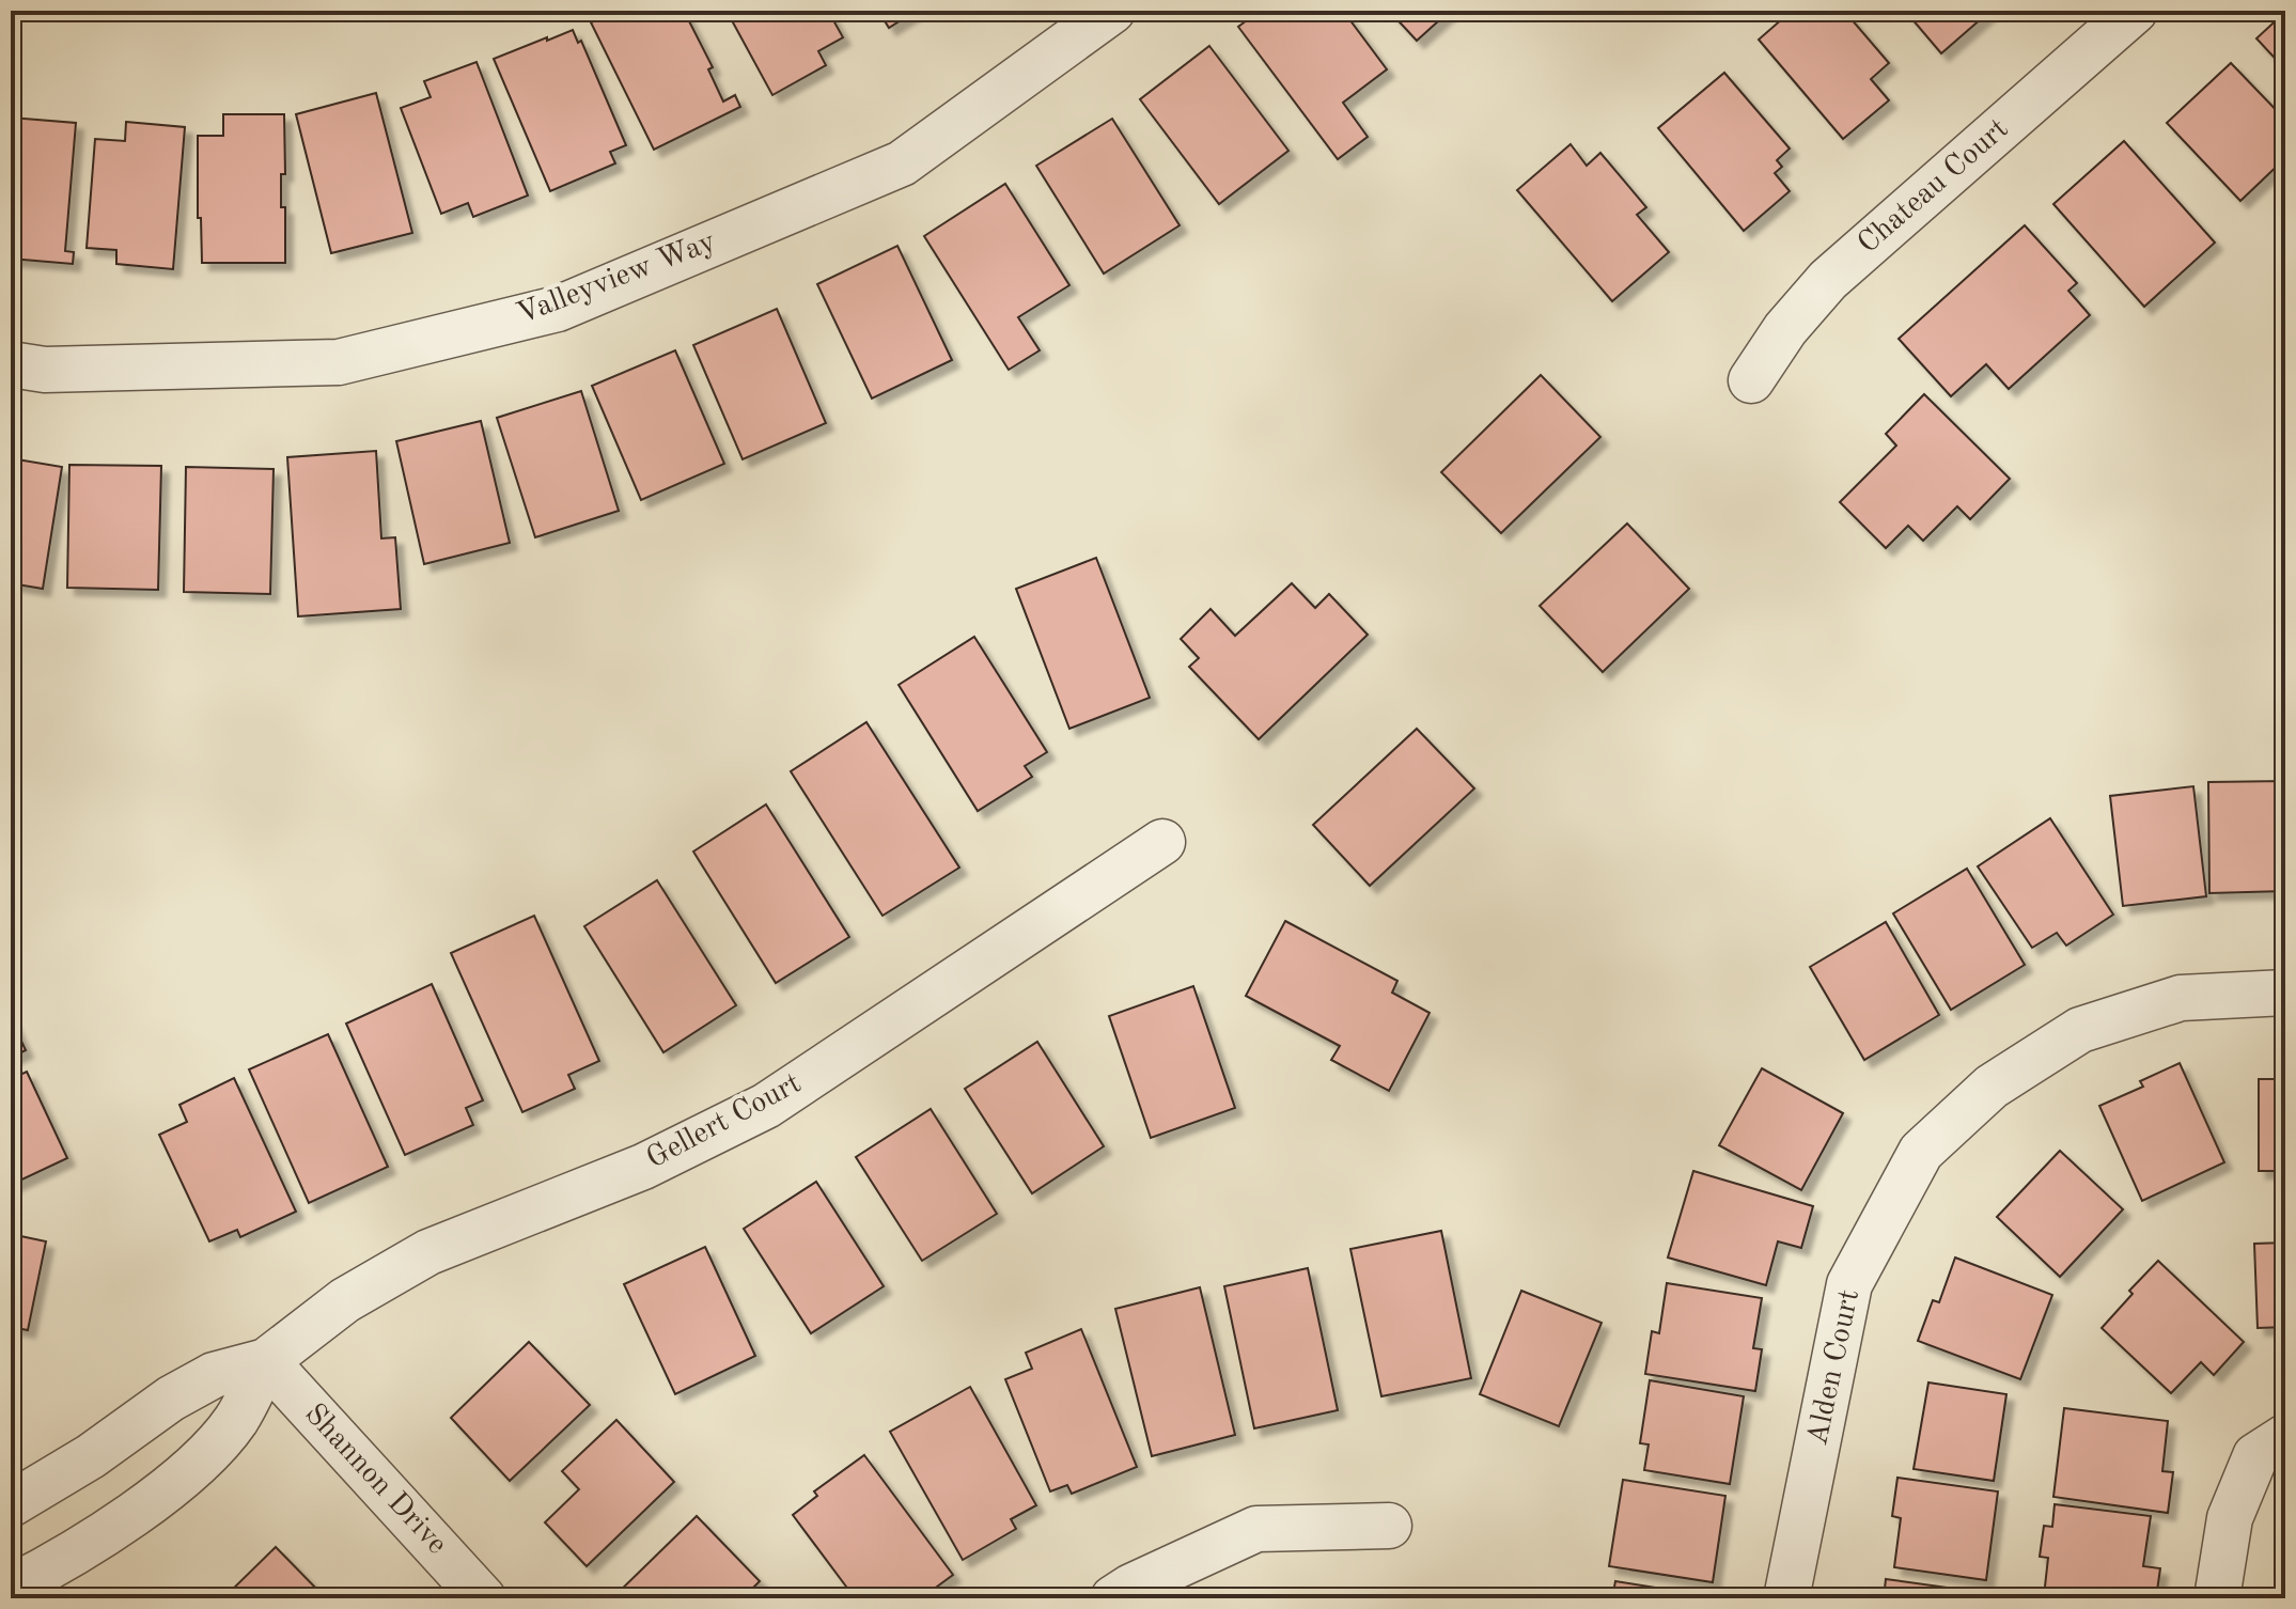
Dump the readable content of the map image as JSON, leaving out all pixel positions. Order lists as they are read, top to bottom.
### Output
{
  "streets": {
    "street": [
      "Chateau Court",
      "Valleyview Way",
      "Gellert Court",
      "Alden Court",
      "Shannon Drive"
    ]
  },
  "crossings": [
    ["Gellert Court", "Shannon Drive"]
  ]
}
